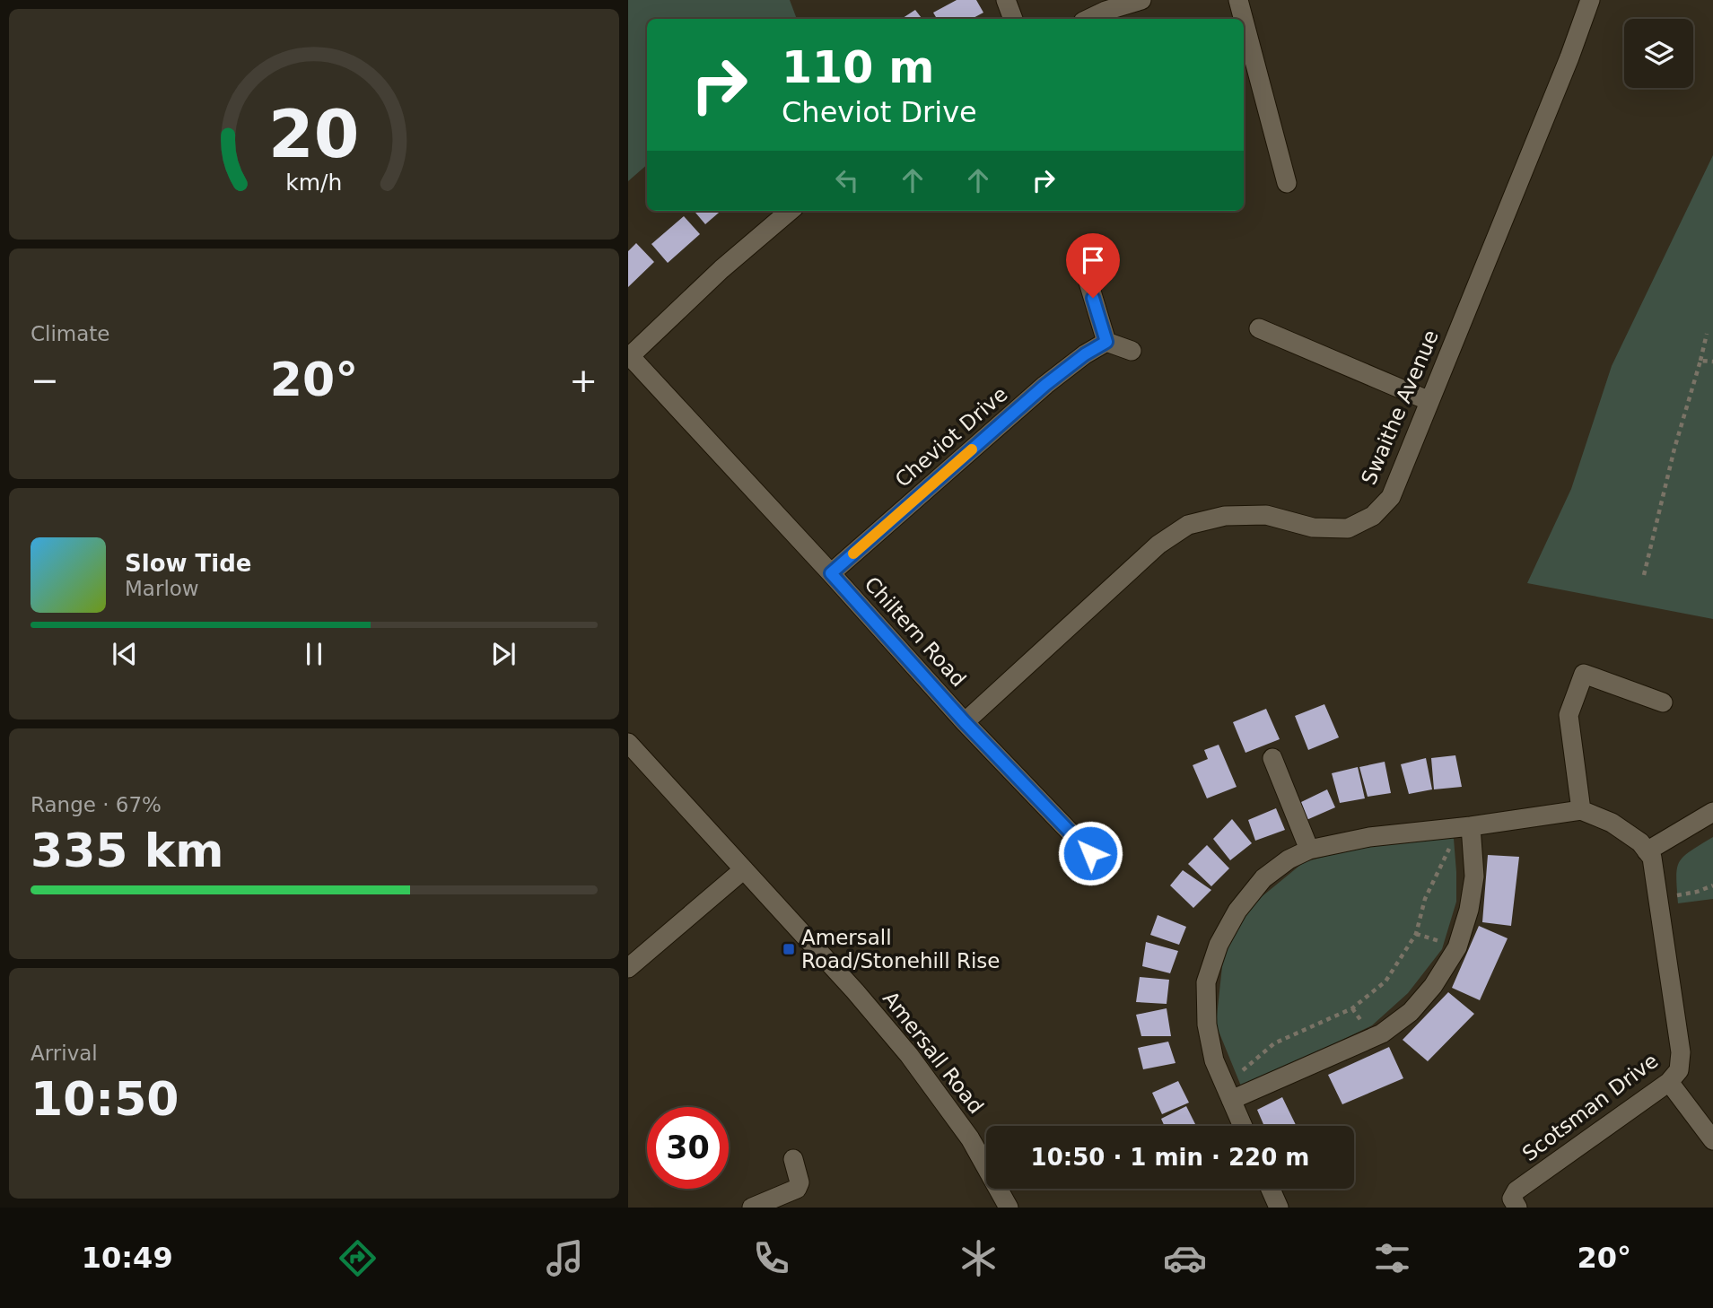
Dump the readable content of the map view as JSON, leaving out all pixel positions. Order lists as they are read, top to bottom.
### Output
{
  "streets": {
    "street": [
      "Swaithe Avenue",
      "Cheviot Drive",
      "Chiltern Road",
      "Amersall Road",
      "Scotsman Drive"
    ]
  },
  "crossings": [
    ["Swaithe Avenue", "Chiltern Road"],
    ["Cheviot Drive", "Chiltern Road"]
  ],
  "places": {
    "transit": ["Amersall Road/Stonehill Rise"]
  },
  "page": {
    "turn": ["110 m", "Cheviot Drive"],
    "tile": [
      "Climate",
      ["Range · 67%", "335 km"],
      ["Arrival", "10:50"]
    ],
    "heat": ["−", "20°", "+"],
    "song": ["Slow Tide", "Marlow"],
    "limit": "30",
    "trip": "10:50 · 1 min · 220 m",
    "tabs": ["10:49", "20°"],
    "gauge": ["20", "km/h"]
  }
}
